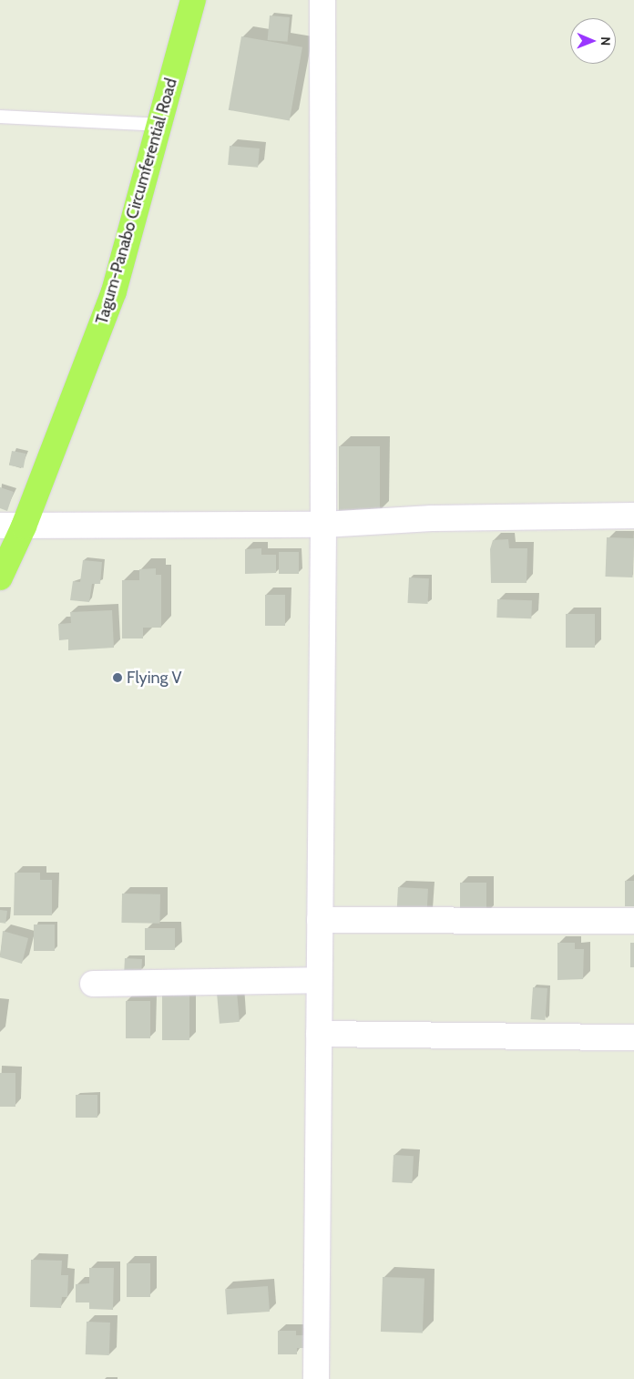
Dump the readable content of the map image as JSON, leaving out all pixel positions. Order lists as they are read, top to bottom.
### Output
{
  "streets": {
    "main road": ["Tagum-Panabo Circumferential Road"]
  },
  "places": ["Flying V"],
  "north": "right"
}
